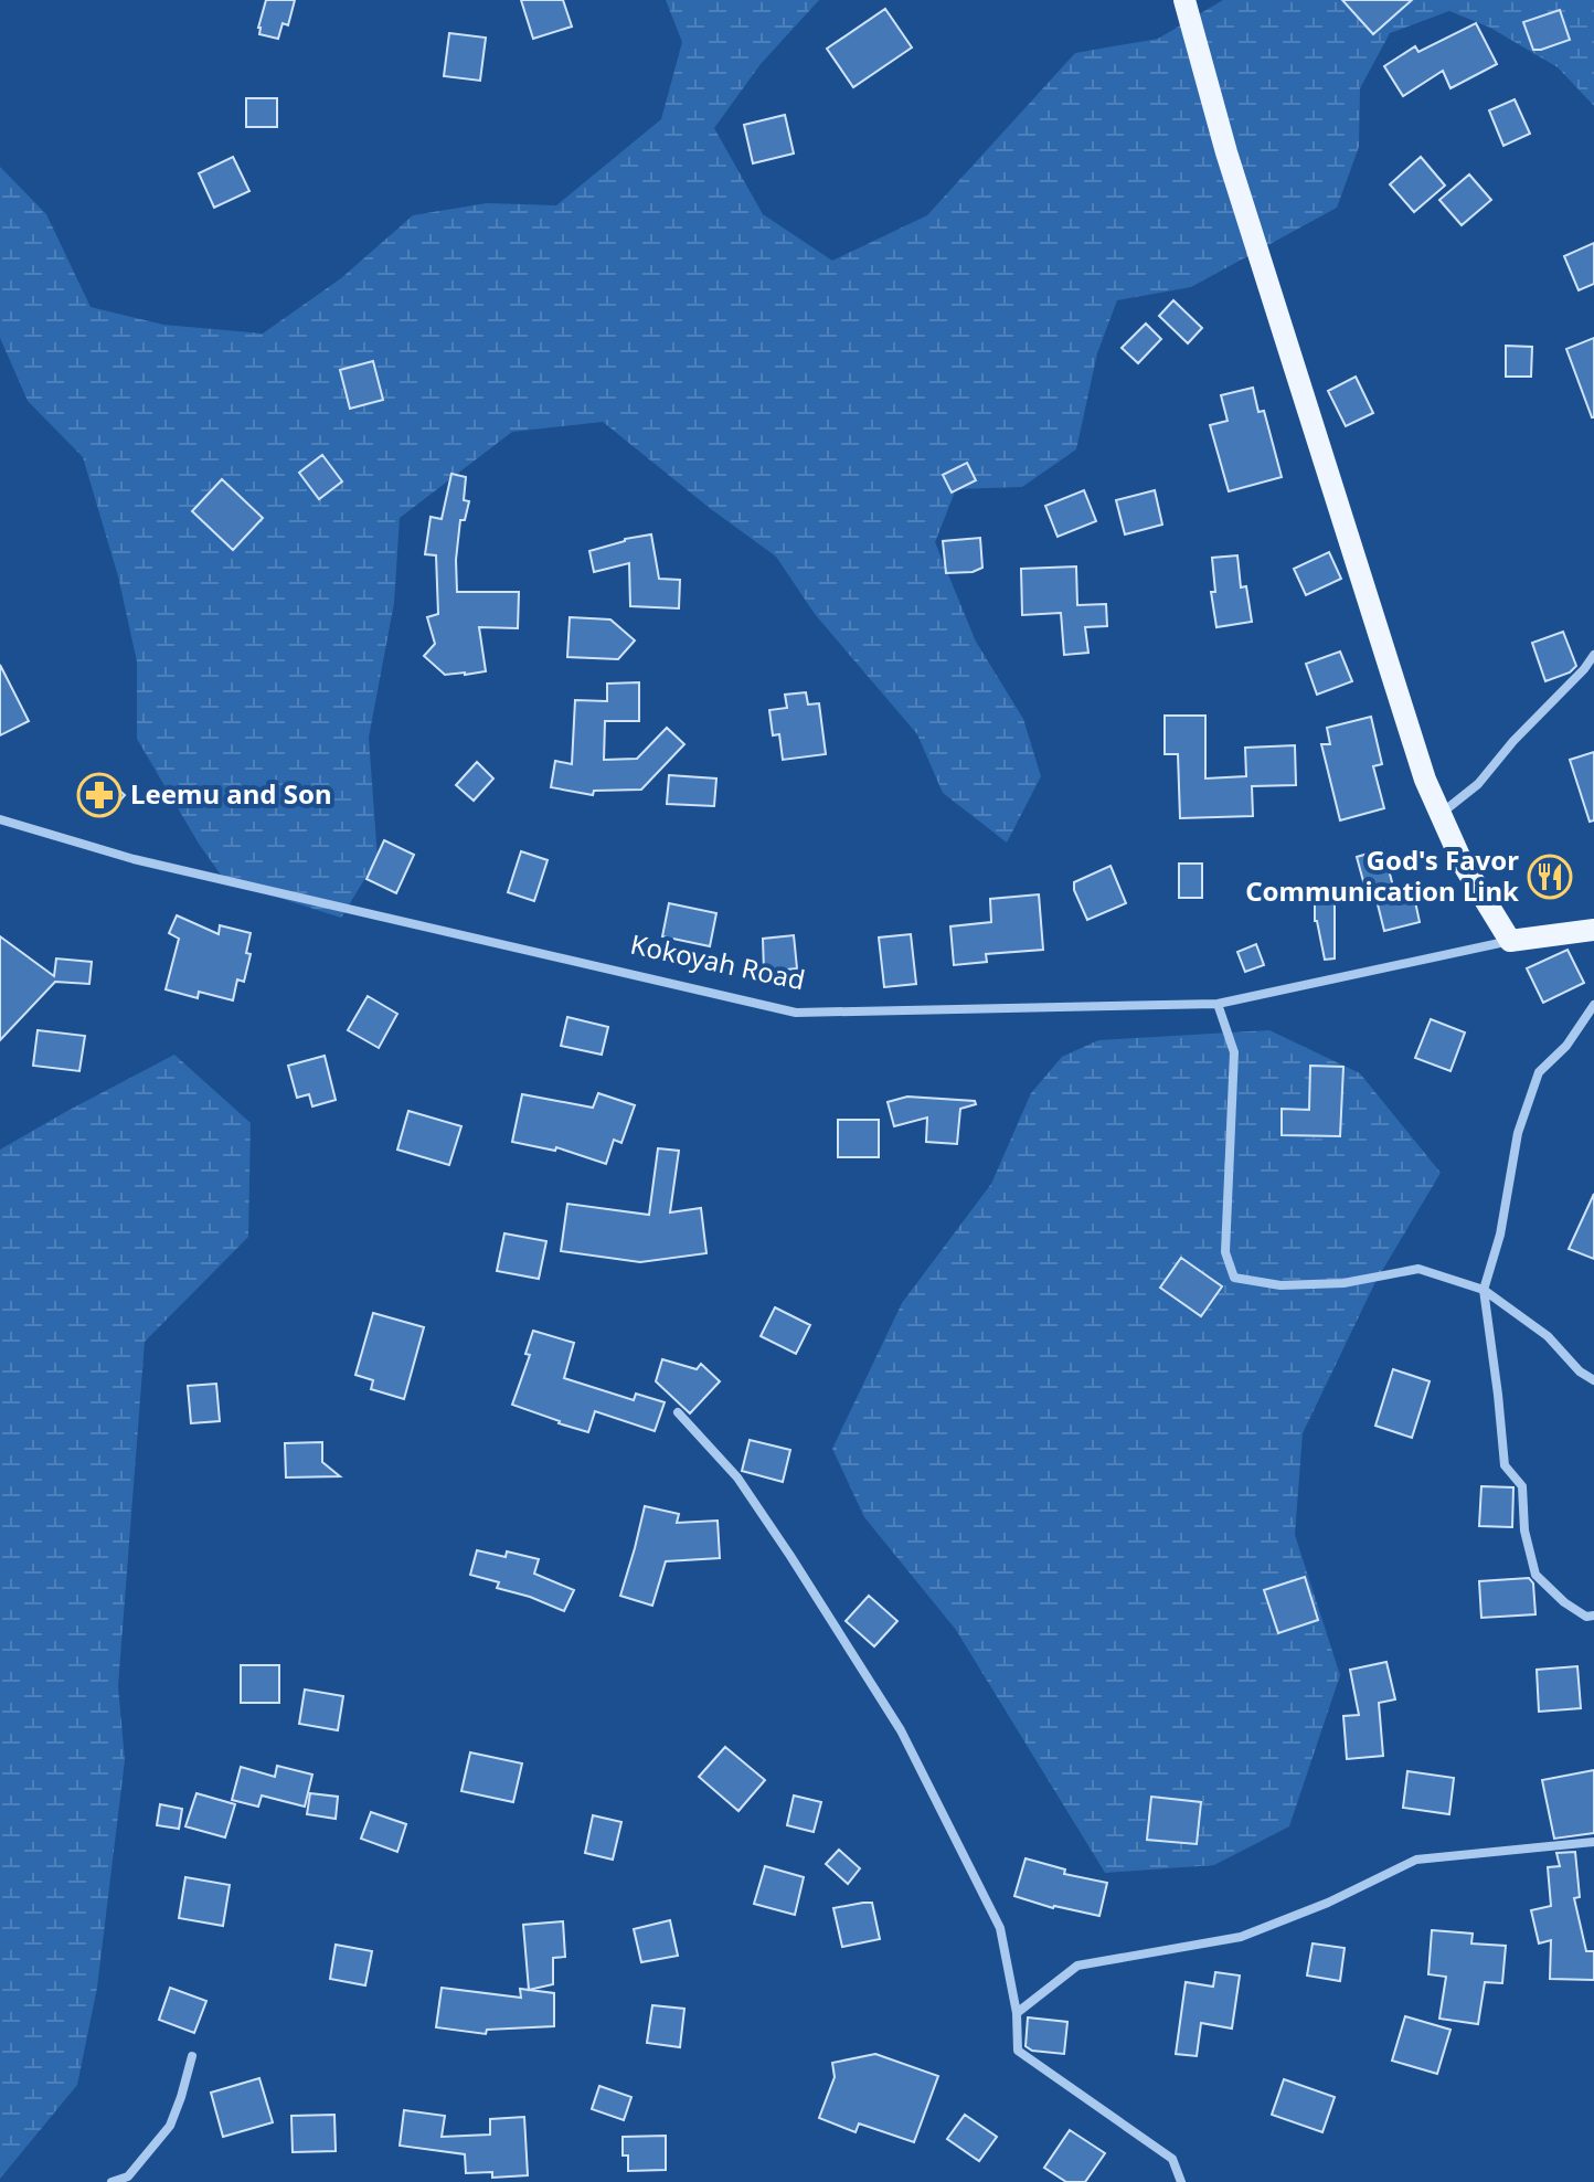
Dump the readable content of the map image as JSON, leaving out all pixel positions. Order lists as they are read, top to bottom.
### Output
{
  "streets": {
    "main road": ["Kokoyah Road"]
  },
  "places": {
    "pharmacy": ["Leemu and Son"],
    "restaurant": ["God's Favor Communication Link"]
  }
}
